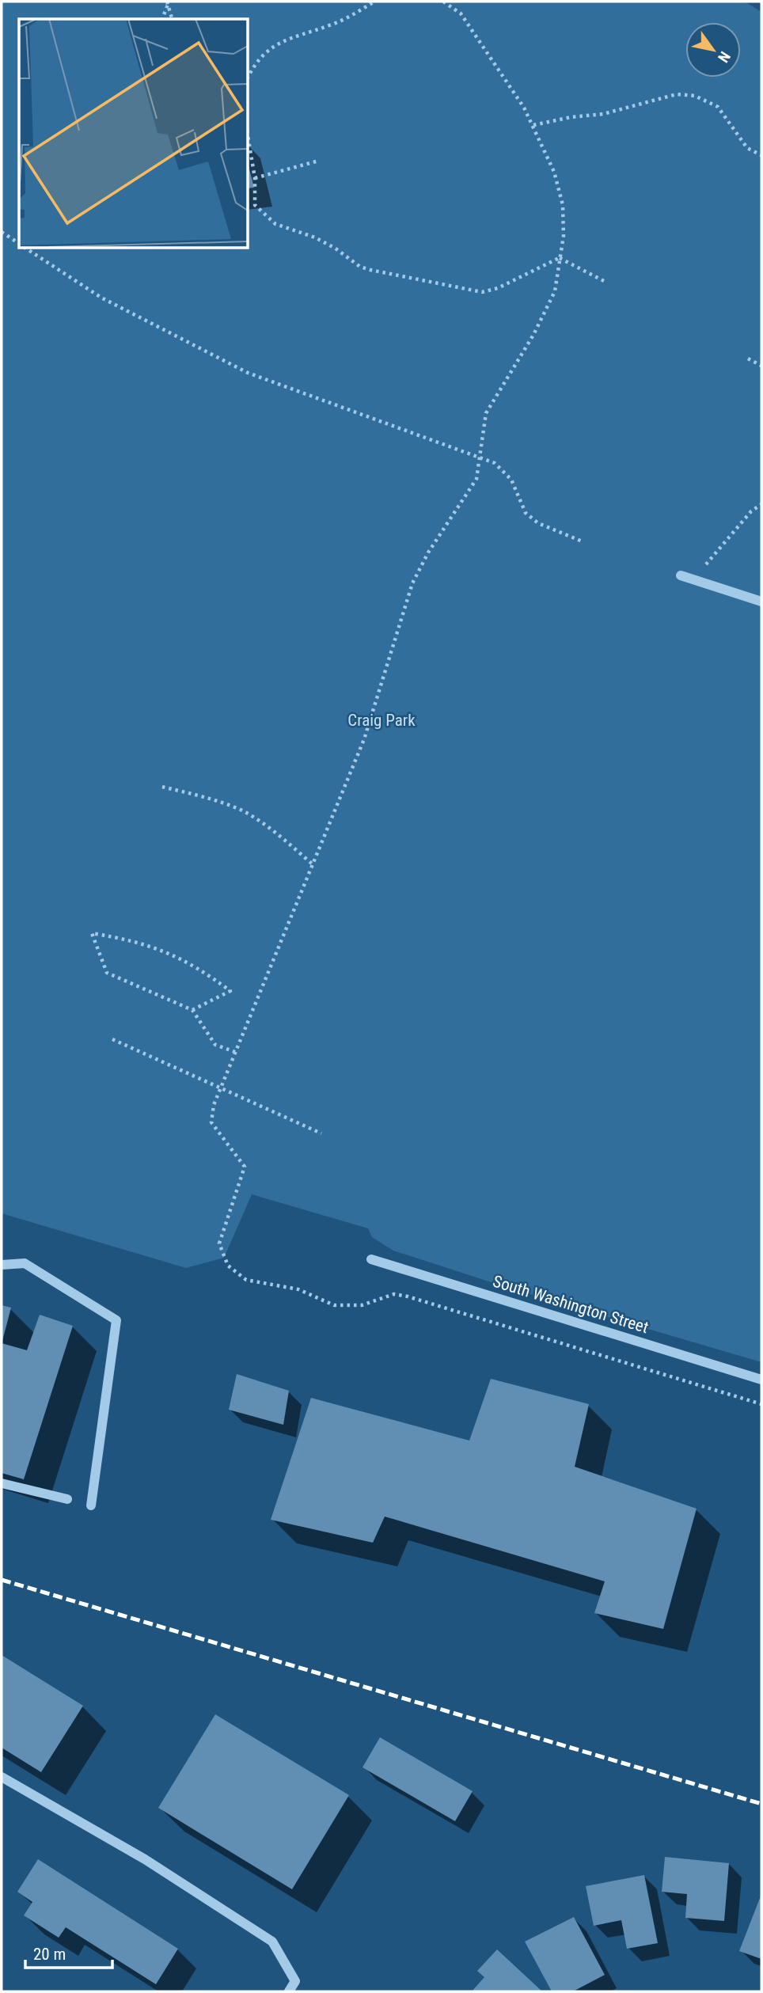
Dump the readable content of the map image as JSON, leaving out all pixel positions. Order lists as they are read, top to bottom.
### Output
{
  "streets": {
    "street": ["South Washington Street"]
  },
  "parks": ["Craig Park"],
  "scale_bar": "20 m",
  "north": "bottom right"
}
